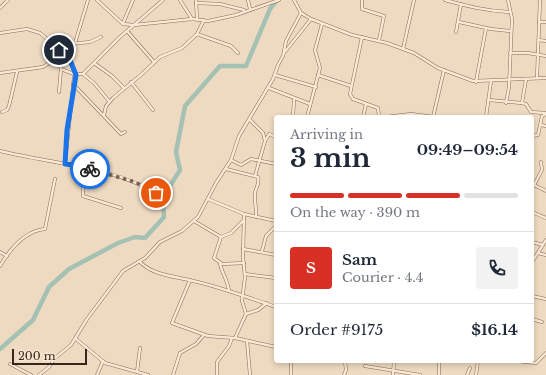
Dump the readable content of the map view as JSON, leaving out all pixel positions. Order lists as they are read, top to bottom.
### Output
{
  "scale_bar": "200 m",
  "page": {
    "heading": ["3 min", "Arriving in", "09:49–09:54"],
    "panel": [
      "Sam",
      "Courier · 4.4",
      "Order #9175",
      "$16.14"
    ],
    "bar": "On the way · 390 m",
    "round": "S",
    "scale": "200 m"
  }
}
